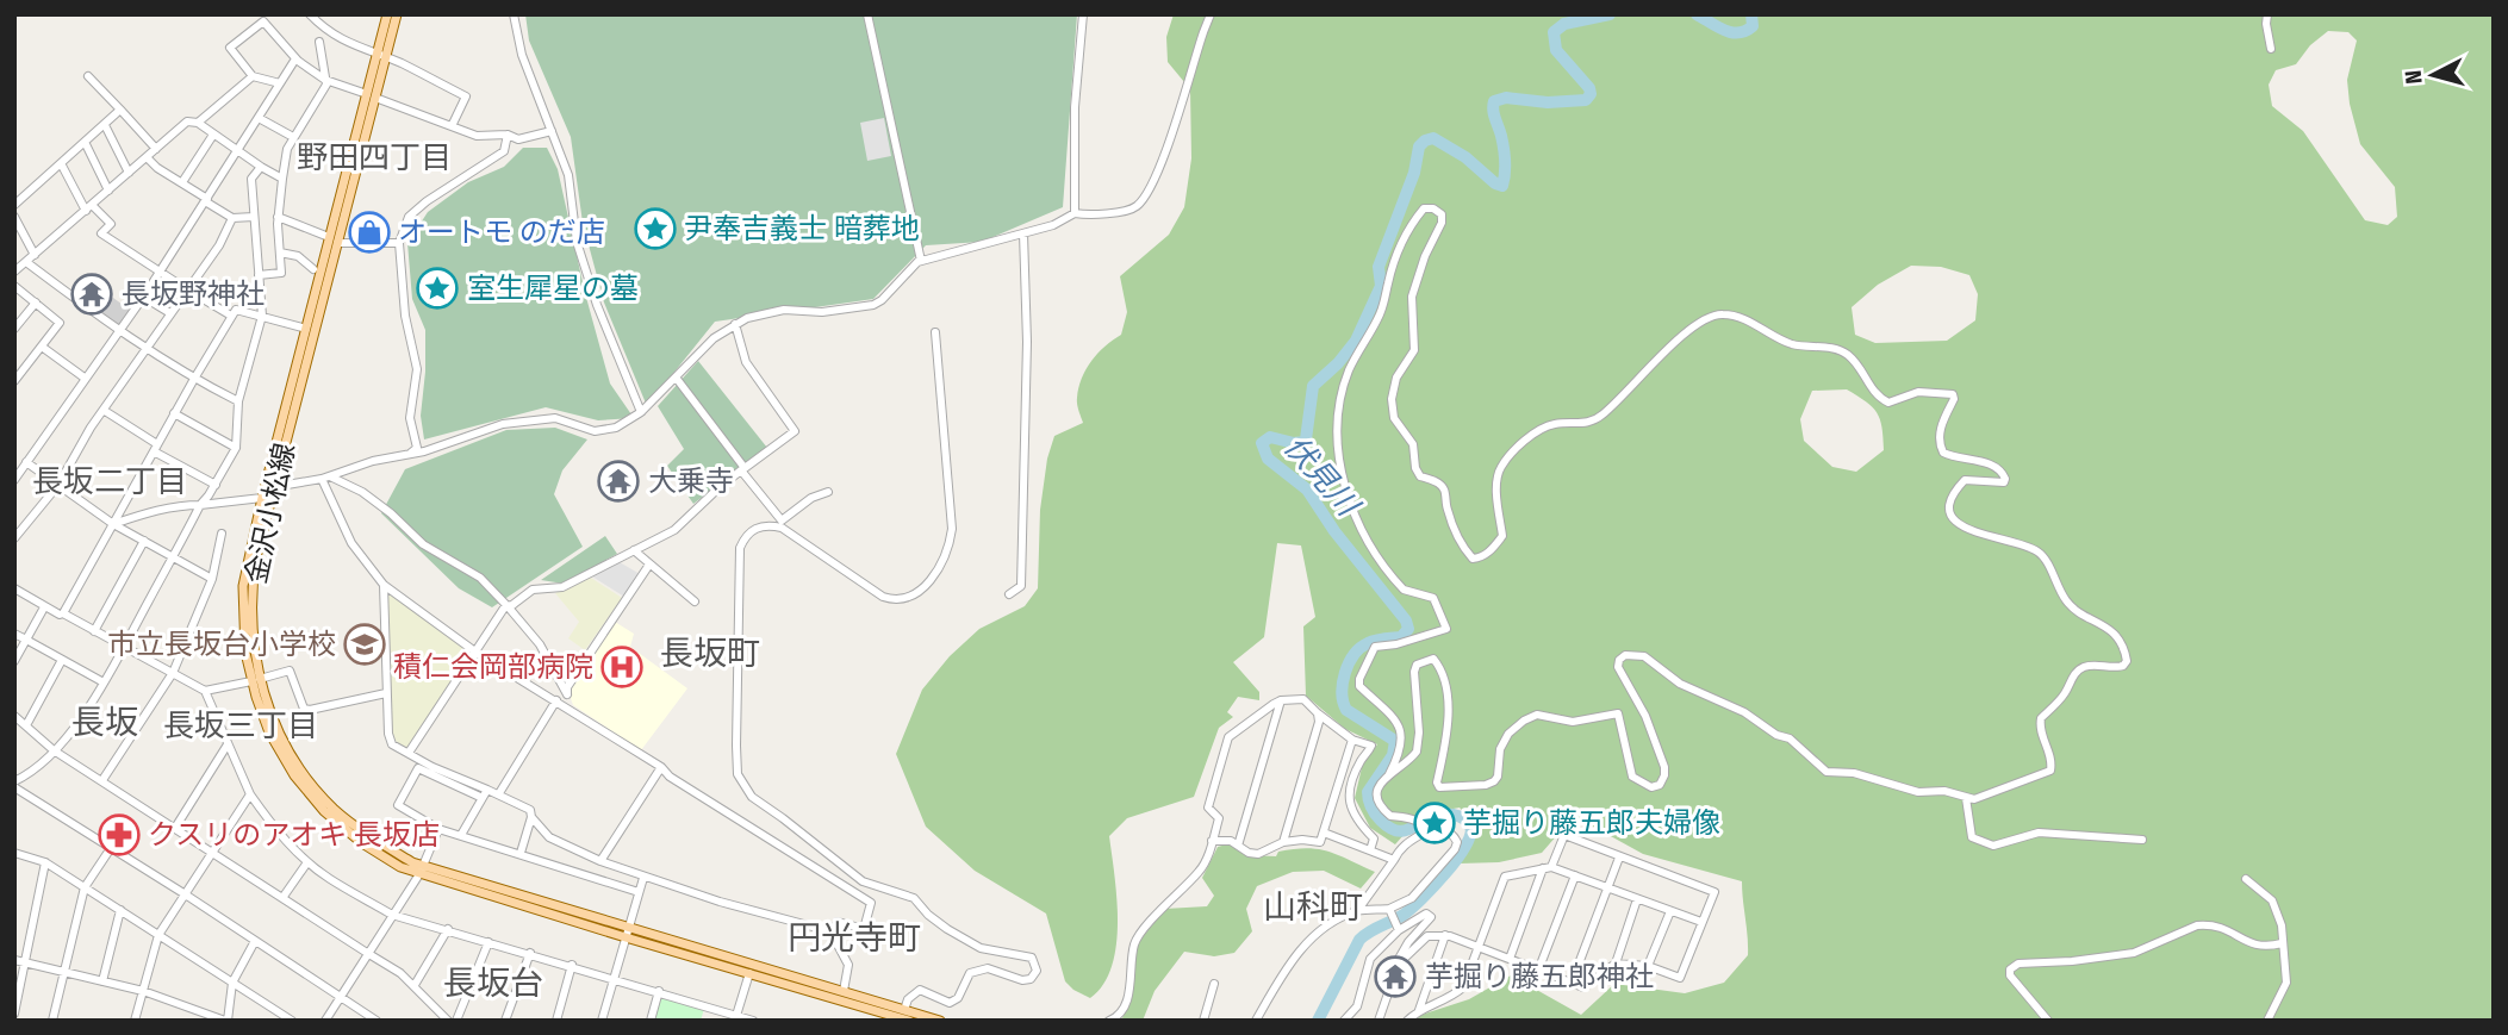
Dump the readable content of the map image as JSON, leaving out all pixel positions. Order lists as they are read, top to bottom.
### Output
{
  "streets": {
    "main road": ["金沢小松線"]
  },
  "districts": [
    "野田四丁目",
    "長坂二丁目",
    "長坂町",
    "長坂",
    "長坂三丁目",
    "山科町",
    "円光寺町",
    "長坂台"
  ],
  "water": ["伏見川"],
  "places": {
    "place": ["尹奉吉義士 暗葬地", "室生犀星の墓", "芋掘り藤五郎夫婦像"],
    "shop": ["オートモ のだ店"],
    "temple": ["長坂野神社", "大乗寺", "芋掘り藤五郎神社"],
    "school or university": ["市立長坂台小学校"],
    "hospital": ["積仁会岡部病院"],
    "pharmacy": ["クスリのアオキ 長坂店"]
  },
  "north": "left"
}
